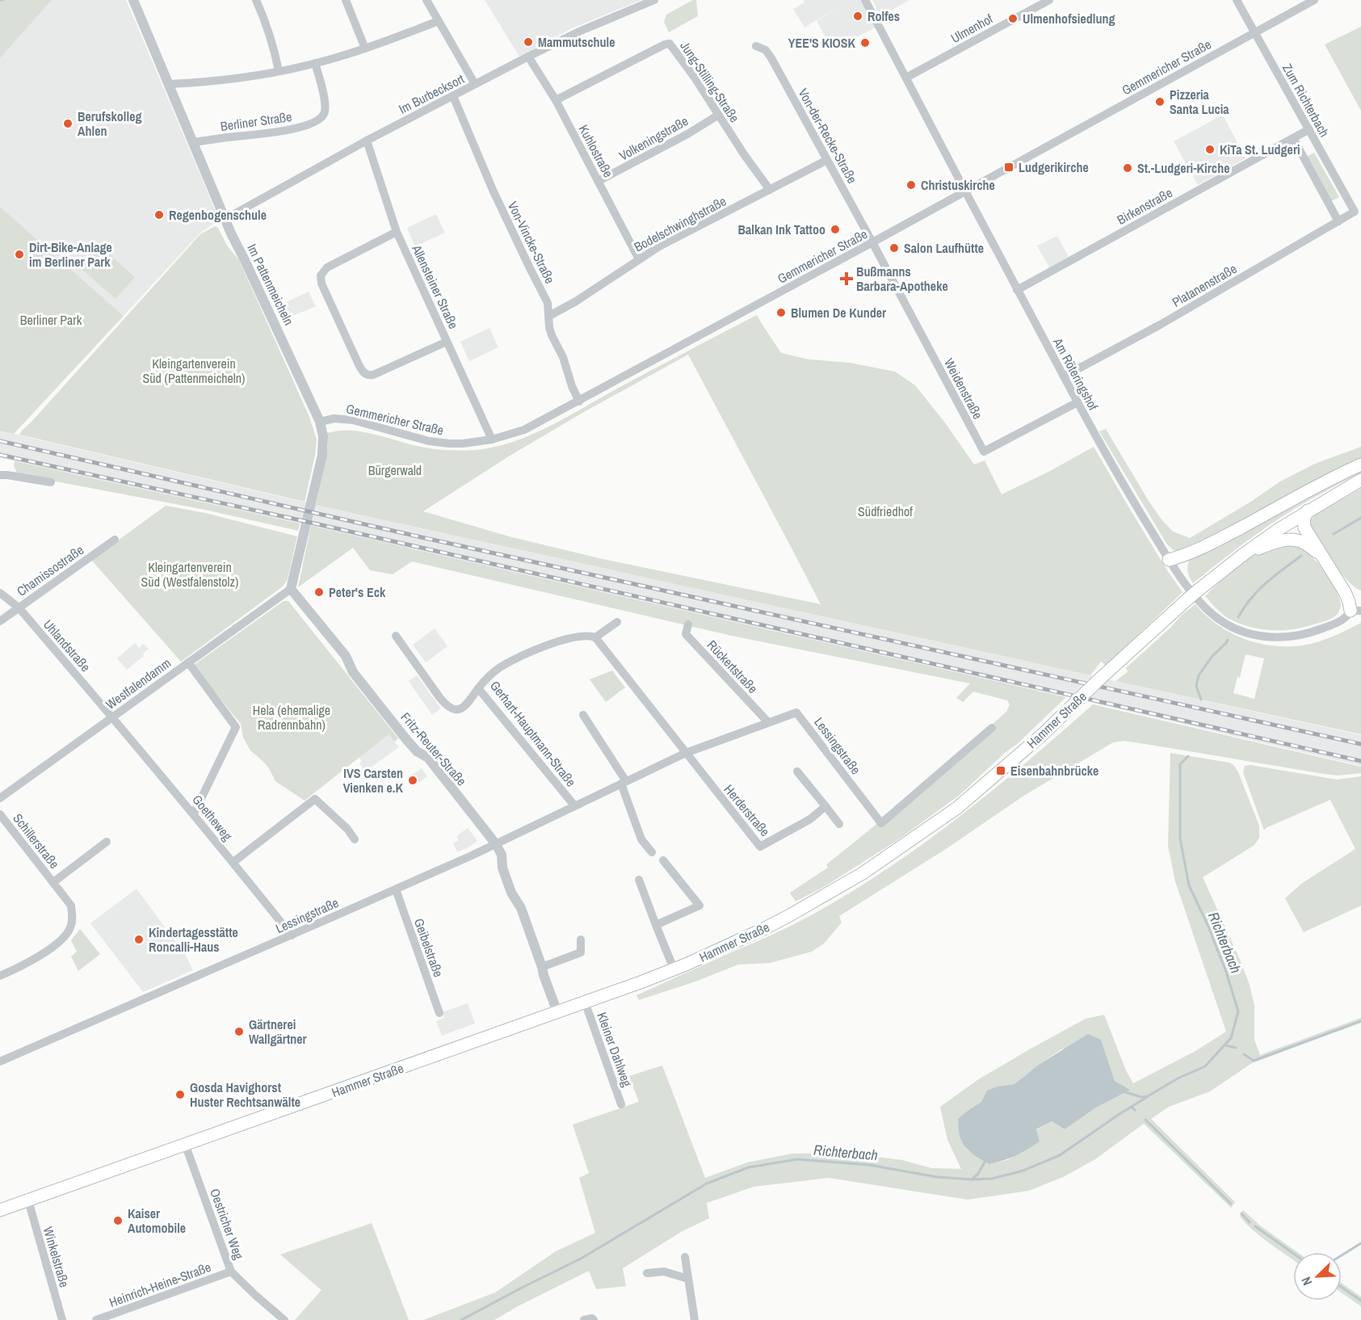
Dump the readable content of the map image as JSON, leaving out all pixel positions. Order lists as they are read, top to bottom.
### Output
{
  "streets": {
    "main road": ["Hammer Straße"],
    "street": [
      "Ulmenhof",
      "Gemmericher Straße",
      "Jung-Stilling-Straße",
      "Im Burbecksort",
      "Zum Richterbach",
      "Berliner Straße",
      "Von-der-Recke-Straße",
      "Volkeningstraße",
      "Kuhlostraße",
      "Birkenstraße",
      "Bodelschwinghstraße",
      "Von-Vincke-Straße",
      "Im Pattenmeicheln",
      "Platanenstraße",
      "Allensteiner Straße",
      "Am Röteringshof",
      "Weidenstraße",
      "Chamissostraße",
      "Uhlandstraße",
      "Rückertstraße",
      "Westfalendamm",
      "Gerhart-Hauptmann-Straße",
      "Lessingstraße",
      "Fritz-Reuter-Straße",
      "Herderstraße",
      "Goetheweg",
      "Schillerstraße",
      "Geibelstraße",
      "Kleiner Dahlweg",
      "Oestricher Weg",
      "Winkelstraße",
      "Heinrich-Heine-Straße"
    ]
  },
  "crossings": [
    ["Ulmenhof", "Am Röteringshof"],
    ["Gemmericher Straße", "Zum Richterbach"],
    ["Gemmericher Straße", "Von-der-Recke-Straße"],
    ["Gemmericher Straße", "Von-Vincke-Straße"],
    ["Gemmericher Straße", "Im Pattenmeicheln"],
    ["Gemmericher Straße", "Allensteiner Straße"],
    ["Gemmericher Straße", "Am Röteringshof"],
    ["Gemmericher Straße", "Weidenstraße"],
    ["Jung-Stilling-Straße", "Volkeningstraße"],
    ["Jung-Stilling-Straße", "Kuhlostraße"],
    ["Jung-Stilling-Straße", "Bodelschwinghstraße"],
    ["Im Burbecksort", "Kuhlostraße"],
    ["Im Burbecksort", "Von-Vincke-Straße"],
    ["Im Burbecksort", "Im Pattenmeicheln"],
    ["Im Burbecksort", "Allensteiner Straße"],
    ["Zum Richterbach", "Birkenstraße"],
    ["Zum Richterbach", "Platanenstraße"],
    ["Berliner Straße", "Im Pattenmeicheln"],
    ["Von-der-Recke-Straße", "Bodelschwinghstraße"],
    ["Von-der-Recke-Straße", "Weidenstraße"],
    ["Volkeningstraße", "Kuhlostraße"],
    ["Kuhlostraße", "Bodelschwinghstraße"],
    ["Birkenstraße", "Am Röteringshof"],
    ["Bodelschwinghstraße", "Von-Vincke-Straße"],
    ["Im Pattenmeicheln", "Westfalendamm"],
    ["Im Pattenmeicheln", "Fritz-Reuter-Straße"],
    ["Platanenstraße", "Am Röteringshof"],
    ["Am Röteringshof", "Weidenstraße"],
    ["Chamissostraße", "Uhlandstraße"],
    ["Uhlandstraße", "Westfalendamm"],
    ["Uhlandstraße", "Goetheweg"],
    ["Rückertstraße", "Lessingstraße"],
    ["Westfalendamm", "Fritz-Reuter-Straße"],
    ["Westfalendamm", "Goetheweg"],
    ["Hammer Straße", "Fritz-Reuter-Straße"],
    ["Hammer Straße", "Kleiner Dahlweg"],
    ["Hammer Straße", "Oestricher Weg"],
    ["Hammer Straße", "Winkelstraße"],
    ["Gerhart-Hauptmann-Straße", "Lessingstraße"],
    ["Lessingstraße", "Fritz-Reuter-Straße"],
    ["Lessingstraße", "Herderstraße"],
    ["Lessingstraße", "Goetheweg"],
    ["Lessingstraße", "Geibelstraße"],
    ["Oestricher Weg", "Heinrich-Heine-Straße"]
  ],
  "water": ["Richterbach"],
  "parks": [
    "Berliner Park",
    "Kleingartenverein Süd (Pattenmeicheln)",
    "Bürgerwald",
    "Südfriedhof",
    "Kleingartenverein Süd (Westfalenstolz)",
    "Hela (ehemalige Radrennbahn)"
  ],
  "places": {
    "other": [
      "Rolfes",
      "Ulmenhofsiedlung",
      "Mammutschule",
      "YEE'S KIOSK",
      "Pizzeria Santa Lucia",
      "Berufskolleg Ahlen",
      "KiTa St. Ludgeri",
      "St.-Ludgeri-Kirche",
      "Christuskirche",
      "Regenbogenschule",
      "Balkan Ink Tattoo",
      "Salon Laufhütte",
      "Dirt-Bike-Anlage im Berliner Park",
      "Blumen De Kunder",
      "Peter's Eck",
      "IVS Carsten Vienken e.K",
      "Kindertagesstätte Roncalli-Haus",
      "Gärtnerei Wallgärtner",
      "Gosda Havighorst Huster Rechtsanwälte",
      "Kaiser Automobile"
    ],
    "transit": ["Ludgerikirche", "Eisenbahnbrücke"],
    "health": ["Bußmanns Barbara-Apotheke"]
  },
  "north": "bottom left"
}
